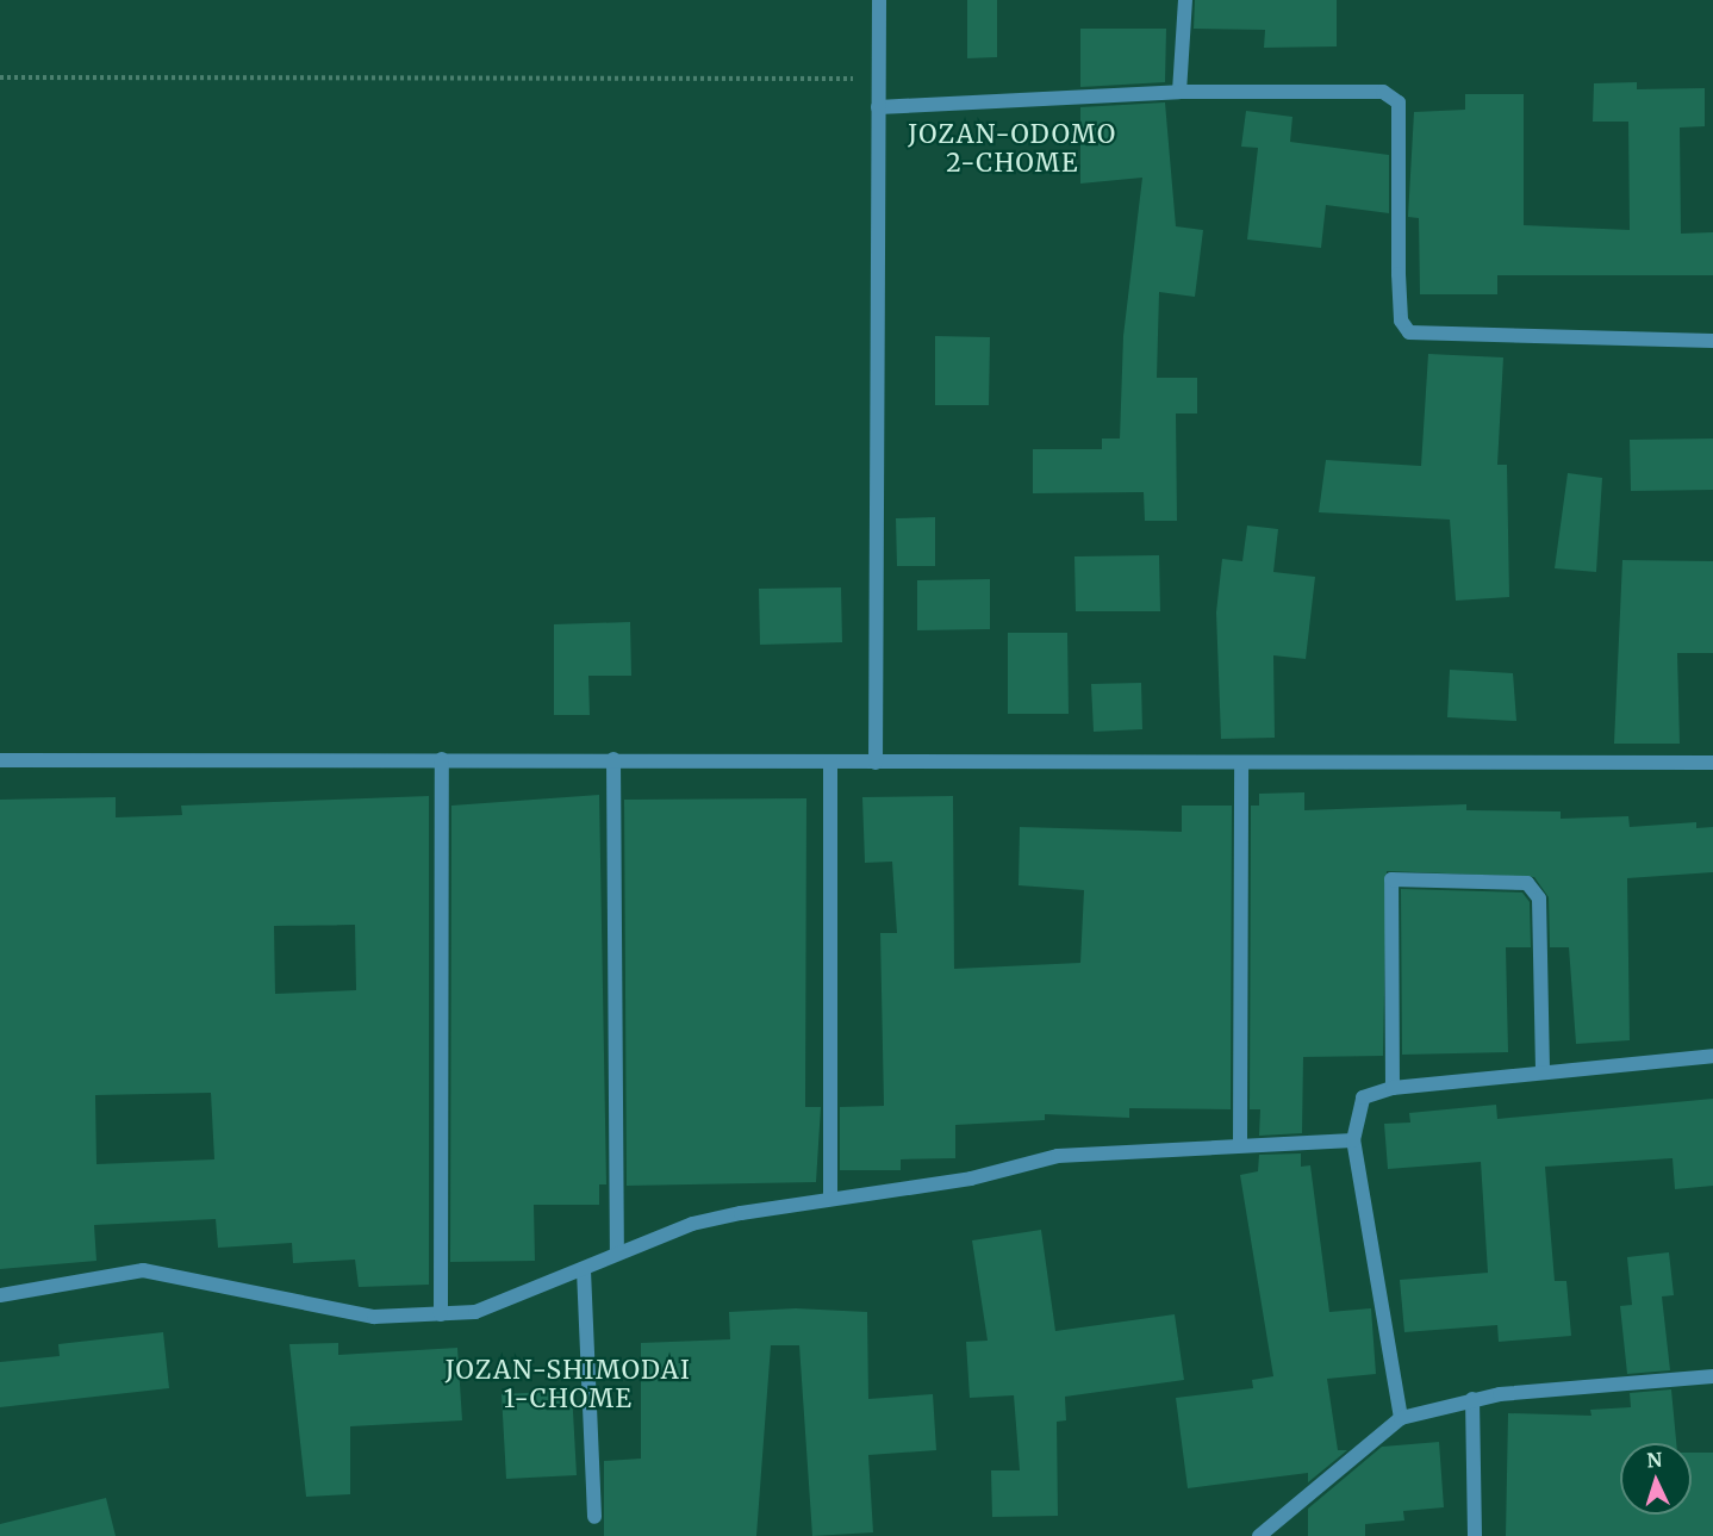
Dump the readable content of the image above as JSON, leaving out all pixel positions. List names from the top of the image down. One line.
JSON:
{"districts":["JOZAN-ODOMO 2-CHOME","JOZAN-SHIMODAI 1-CHOME"],"north":"top"}
